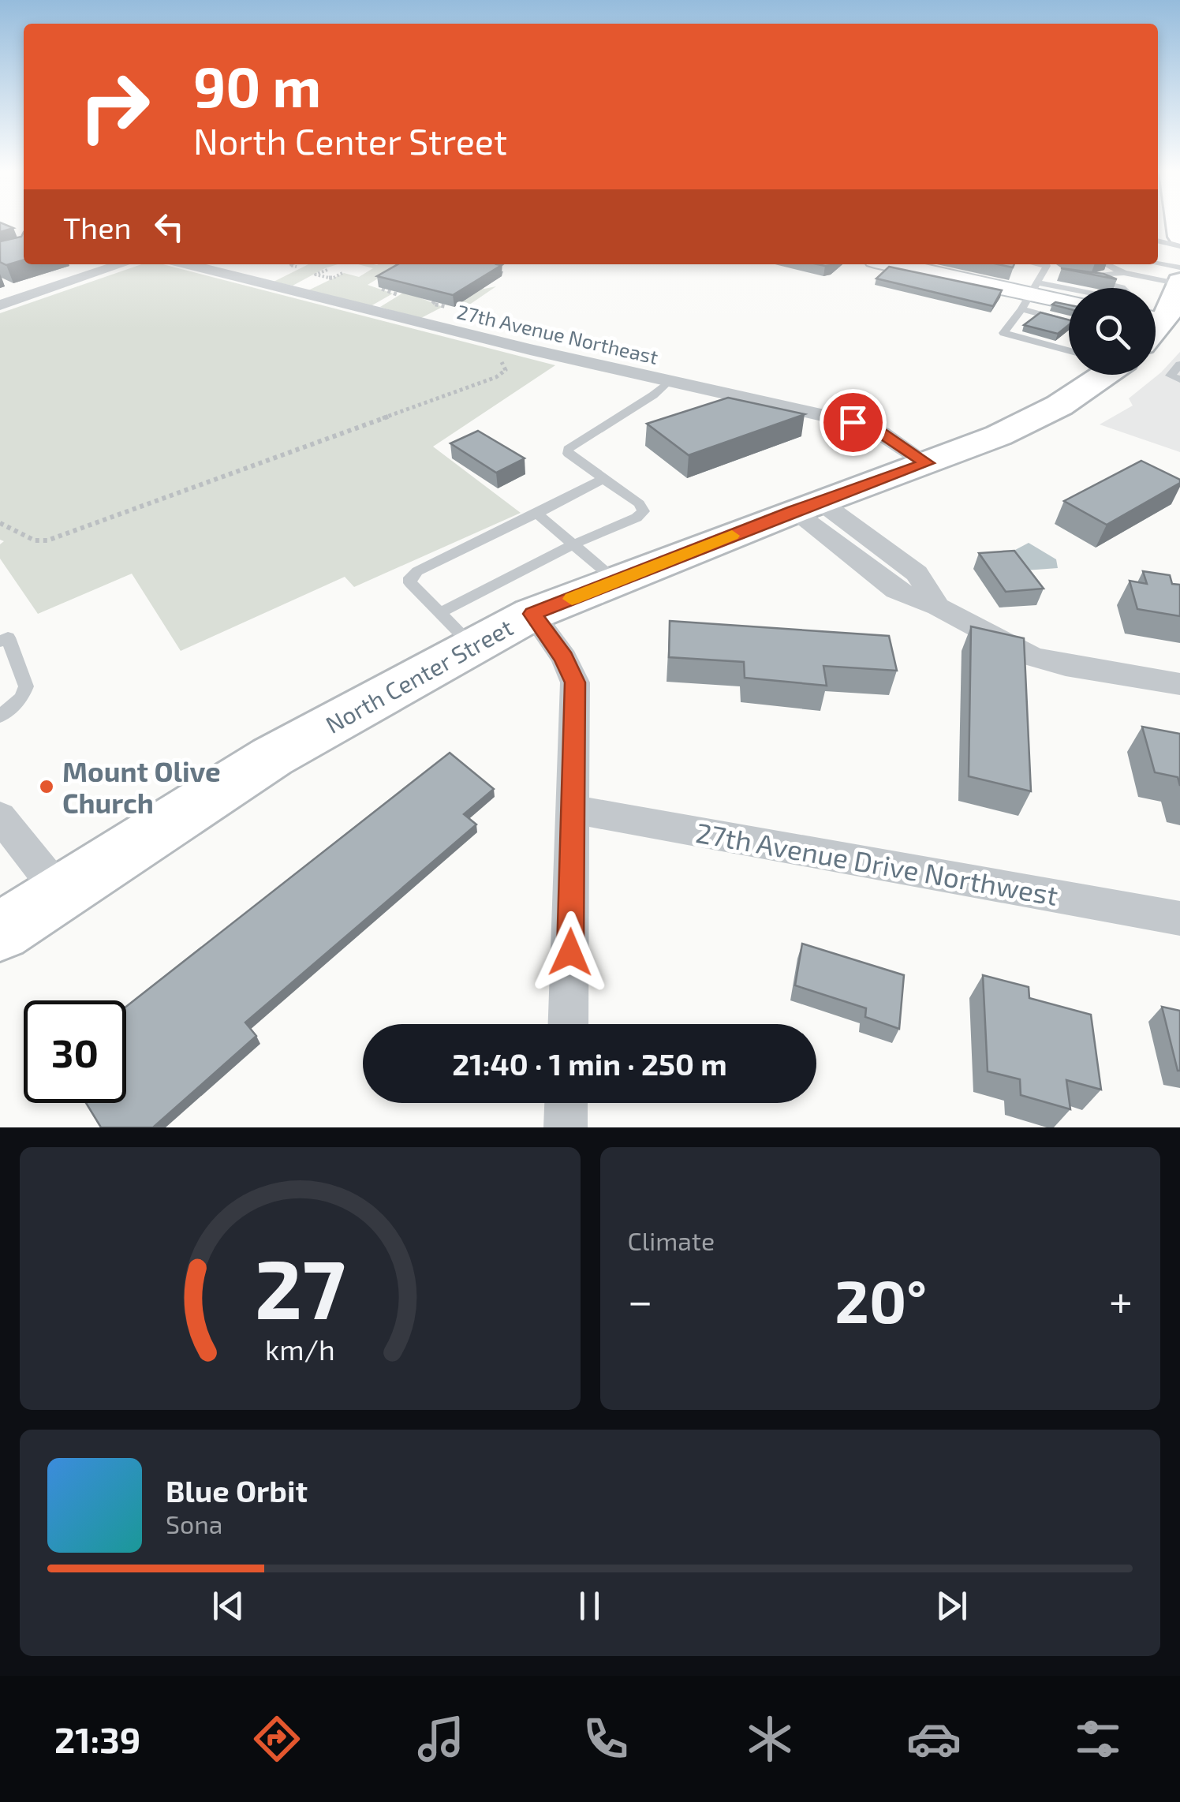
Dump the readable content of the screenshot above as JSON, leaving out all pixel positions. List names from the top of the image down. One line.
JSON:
{"streets":{"main road":["North Center Street"],"street":["27th Avenue Northeast","27th Avenue Drive Northwest"]},"crossings":[["27th Avenue Northeast","North Center Street"]],"places":["Mount Olive Church"],"page":{"turn":["90 m","North Center Street"],"then":"Then","limit":"30","trip":"21:40 · 1 min · 250 m","tile":"Climate","heat":["−","20°","+"],"song":["Blue Orbit","Sona"],"tabs":"21:39","gauge":["27","km/h"]}}
